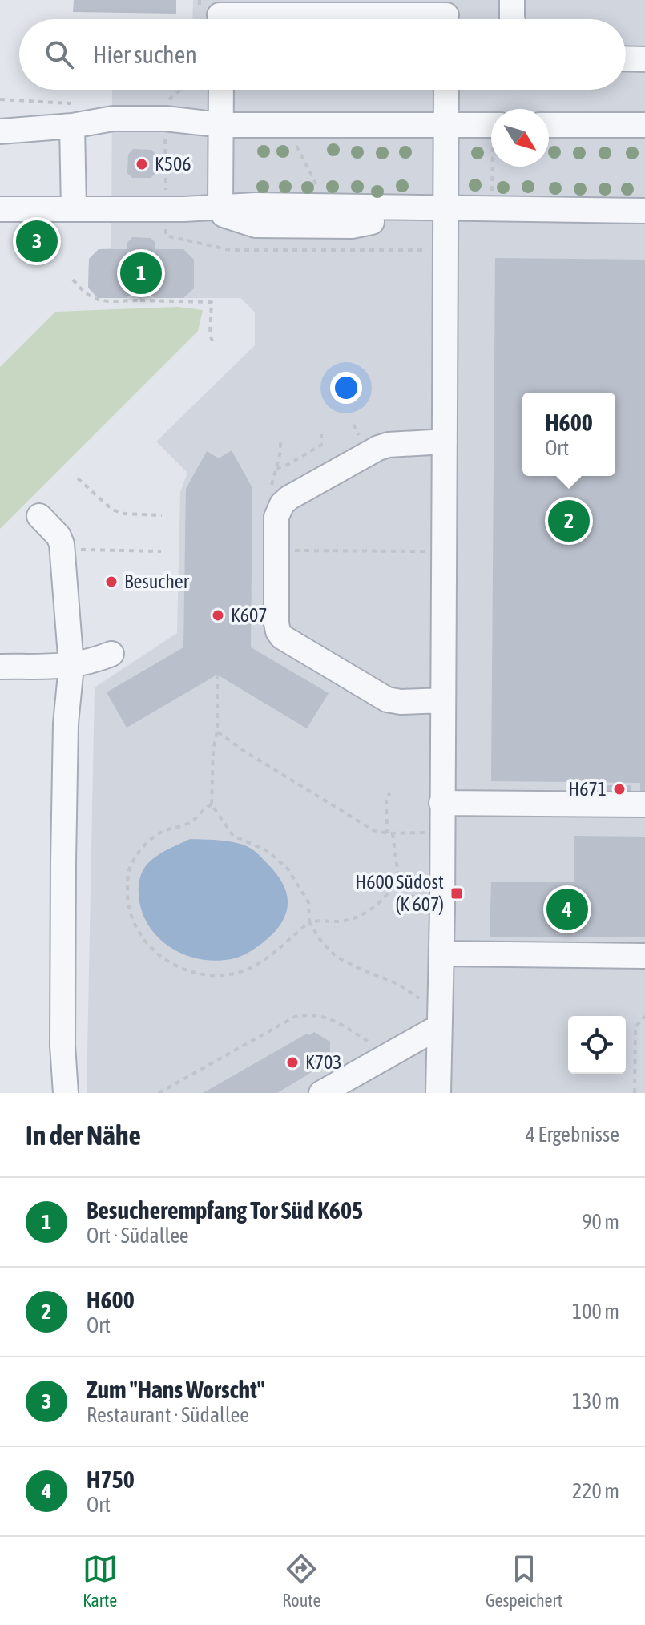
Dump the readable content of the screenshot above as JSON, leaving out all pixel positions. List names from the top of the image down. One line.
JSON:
{"places":{"other":["K506","Besucher","K607","H671","K703"],"transit":["H600 Südost (K 607)"]},"north":"bottom right","page":{"search":"Hier suchen","pins":["3","1","2","4"],"popup":["H600","Ort"],"heading":["In der Nähe","4 Ergebnisse"],"list":[{"mark":"1","name":"Besucherempfang Tor Süd K605","note":"Ort · Südallee","value":"90 m"},{"mark":"2","name":"H600","note":"Ort","value":"100 m"},{"mark":"3","name":"Zum \"Hans Worscht\"","note":"Restaurant · Südallee","value":"130 m"},{"mark":"4","name":"H750","note":"Ort","value":"220 m"}],"nav":["Karte","Route","Gespeichert"]}}
